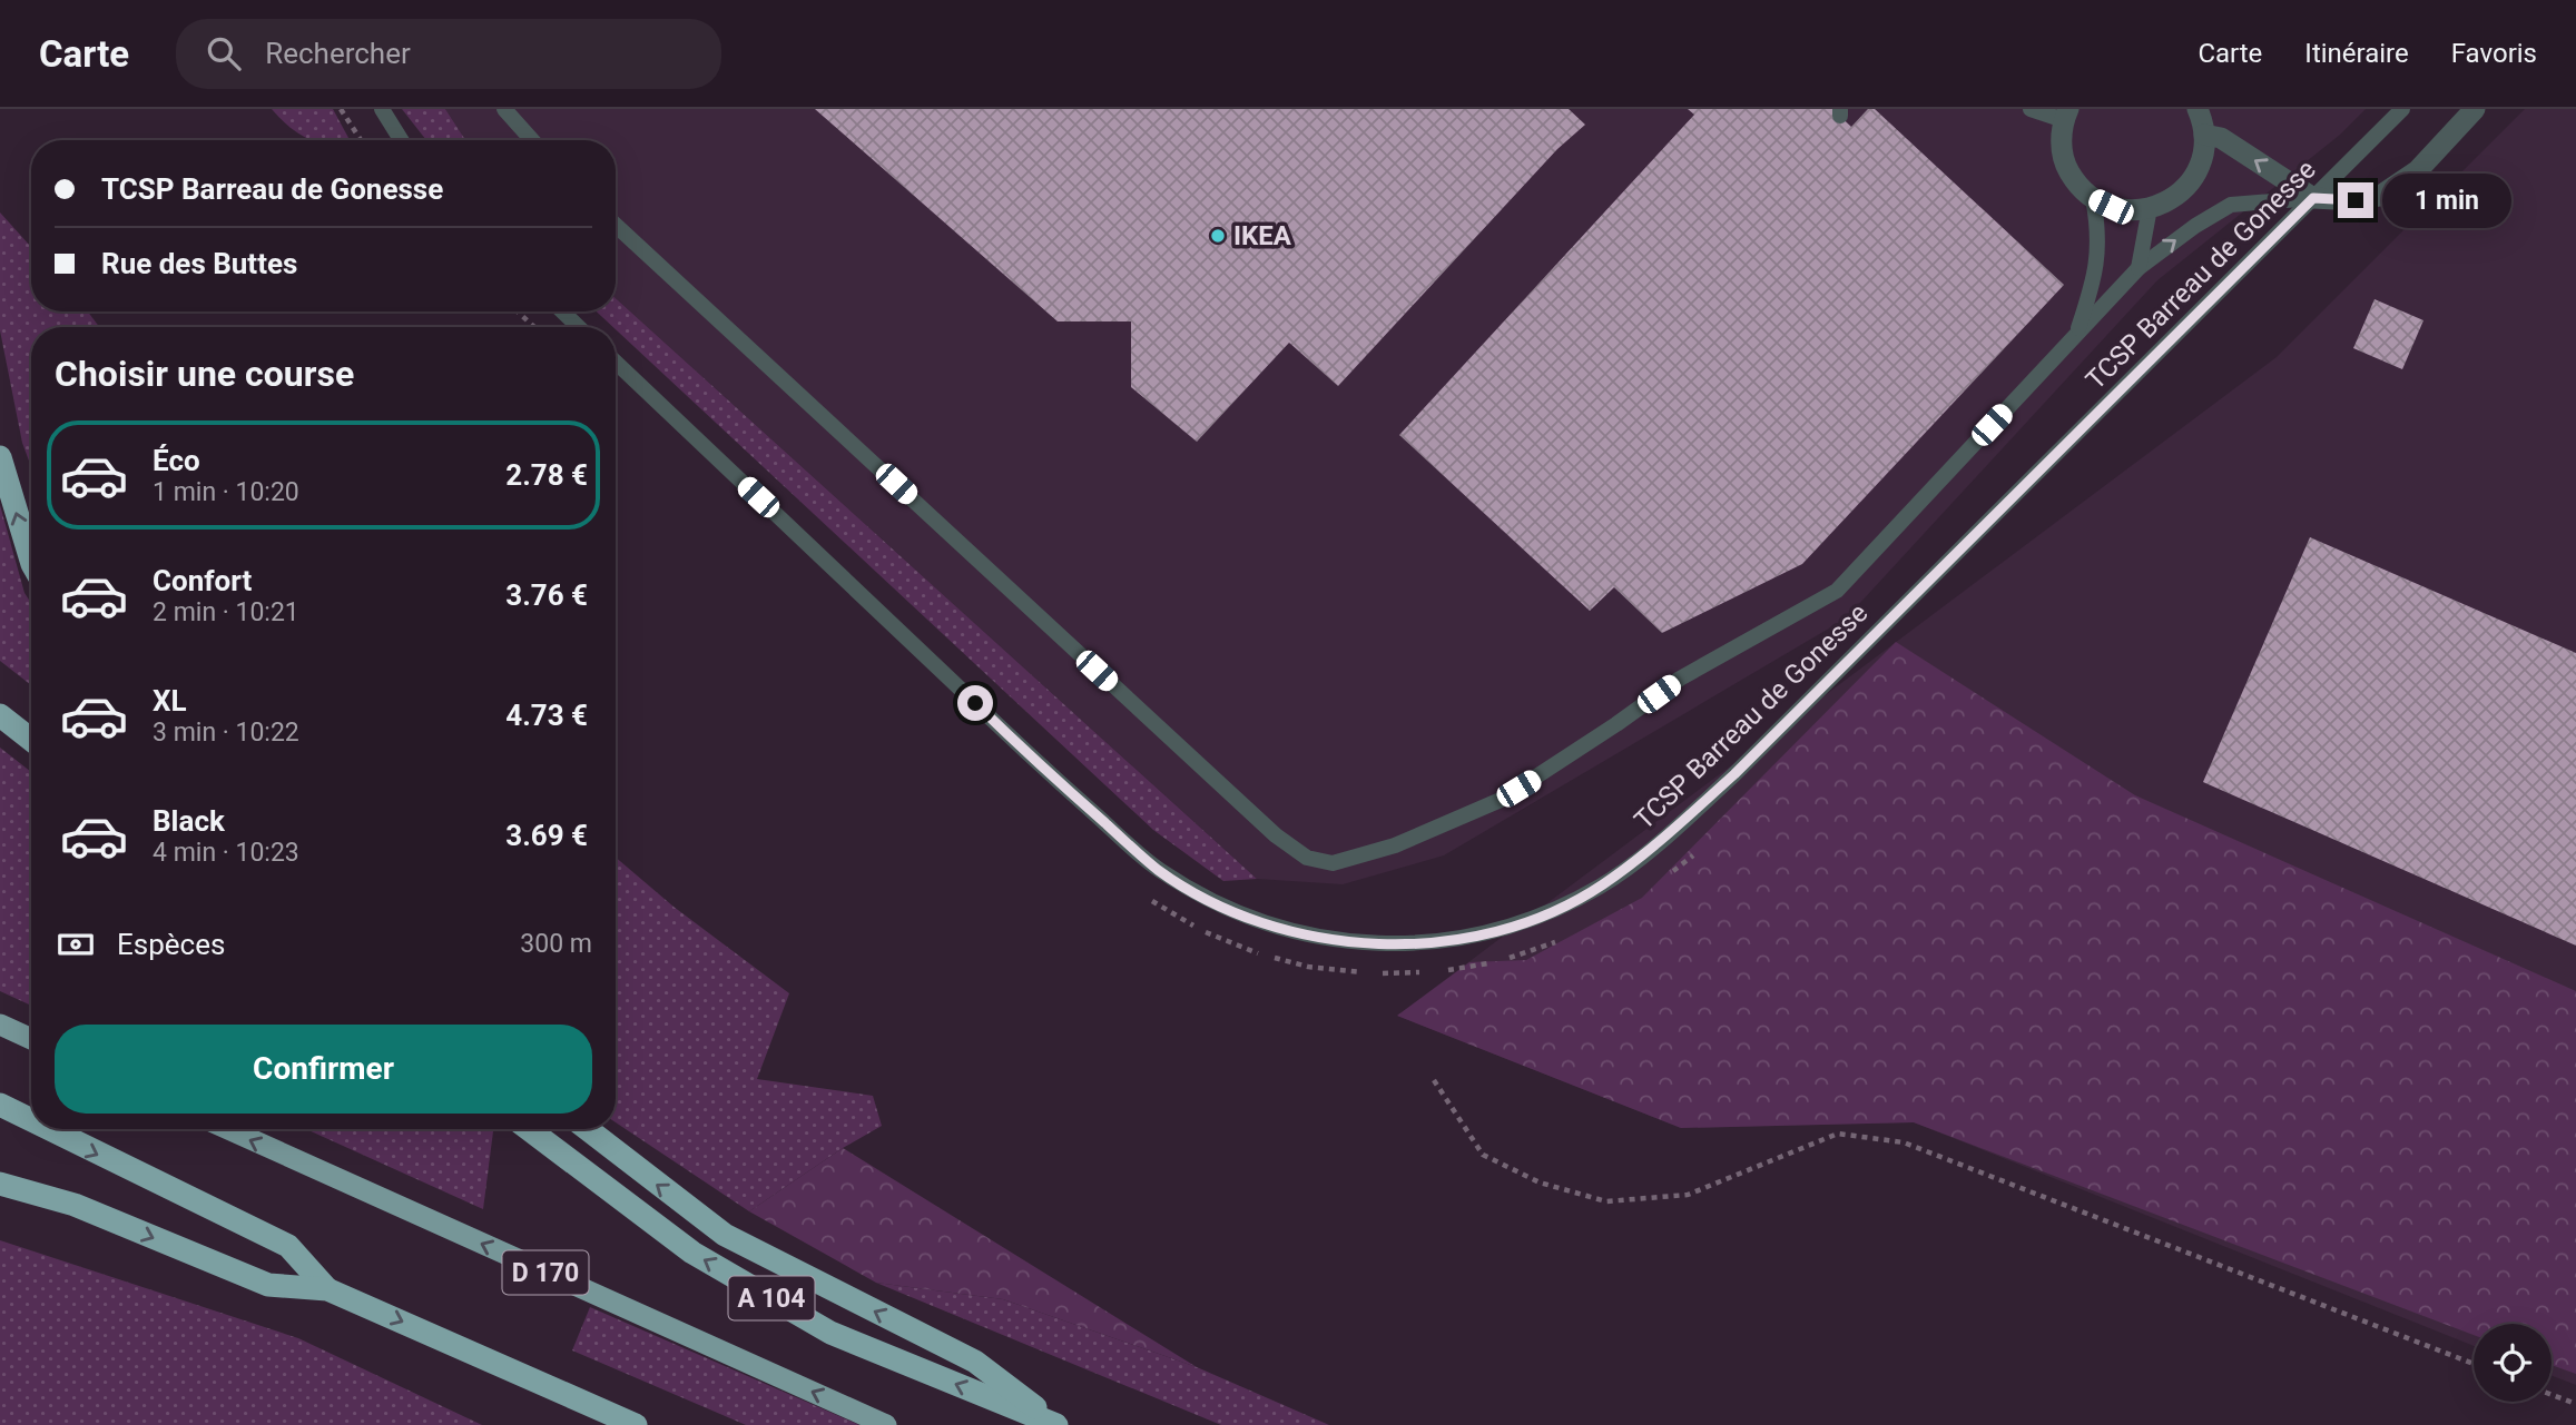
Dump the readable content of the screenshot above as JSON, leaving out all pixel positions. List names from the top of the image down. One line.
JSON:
{"streets":{"highway":["D 170","A 104"],"lane":["TCSP Barreau de Gonesse"]},"places":["IKEA"],"page":{"header":"Carte","search":"Rechercher","nav":["Carte","Itinéraire","Favoris"],"banner":["TCSP Barreau de Gonesse","Rue des Buttes"],"bubble":"1 min","heading":"Choisir une course","list":[{"name":"Éco","note":"1 min · 10:20","value":"2.78 €"},{"name":"Confort","note":"2 min · 10:21","value":"3.76 €"},{"name":"XL","note":"3 min · 10:22","value":"4.73 €"},{"name":"Black","note":"4 min · 10:23","value":"3.69 €"}],"pay":["Espèces","300 m"],"buttons":"Confirmer"}}
